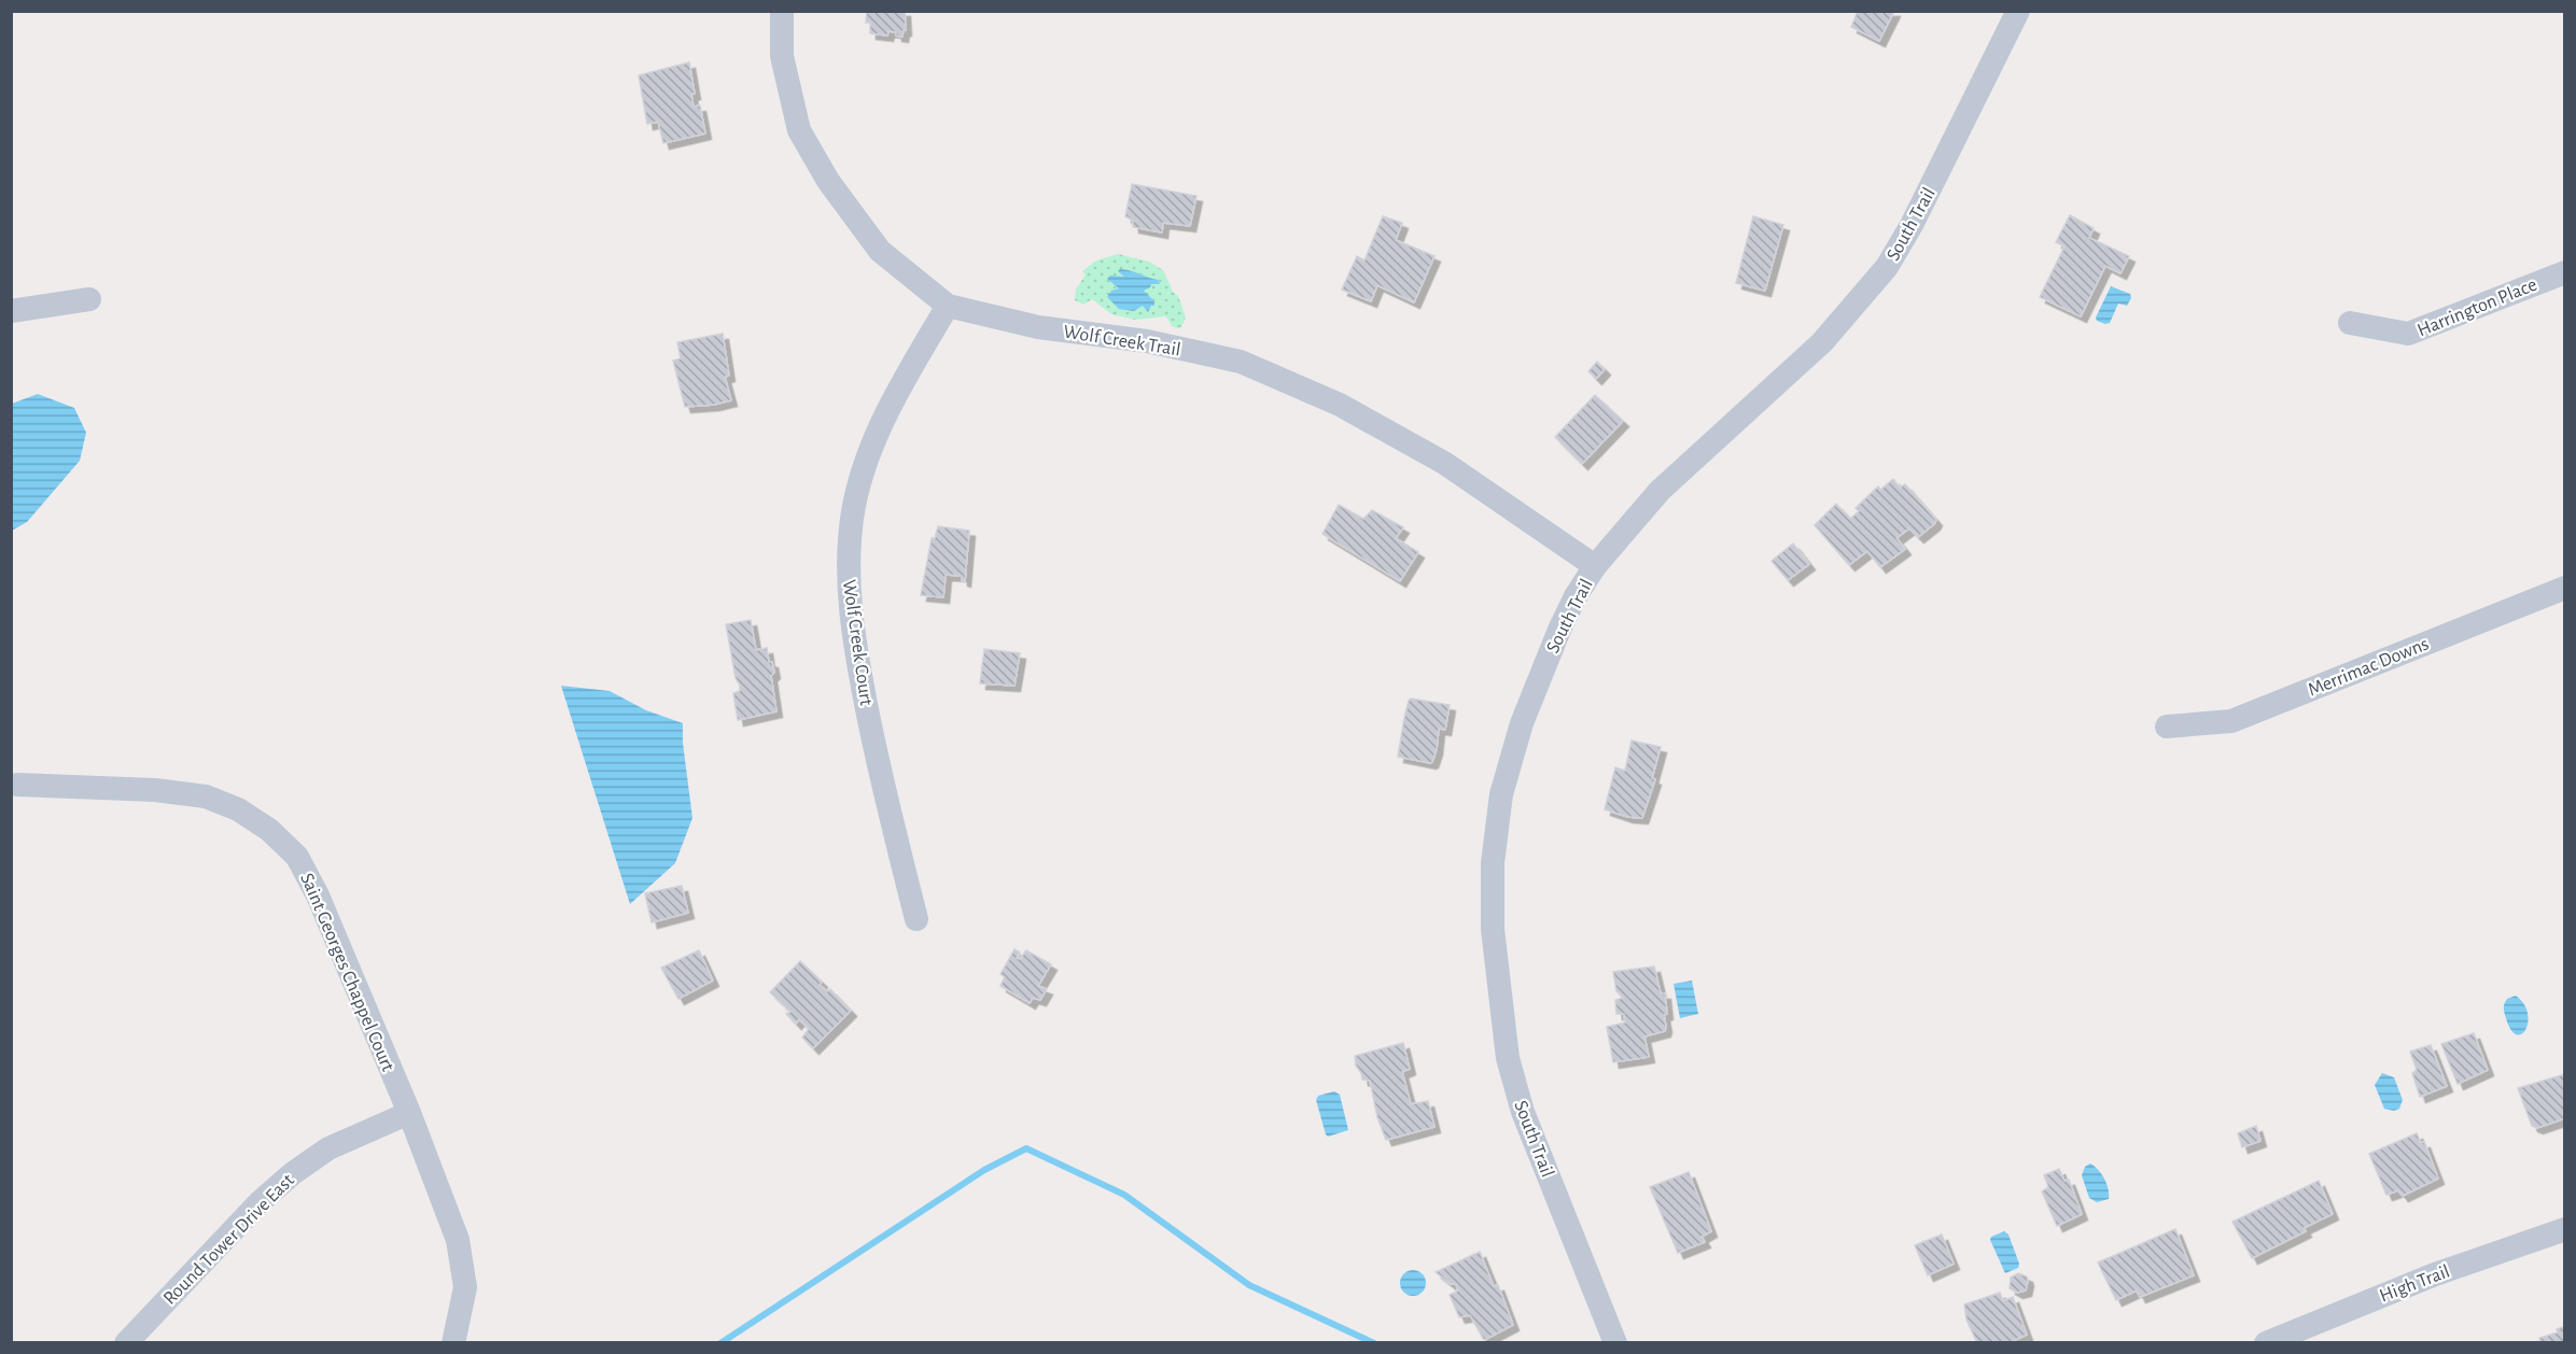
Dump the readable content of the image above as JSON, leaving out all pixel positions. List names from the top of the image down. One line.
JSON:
{"streets":{"street":["South Trail","Harrington Place","Wolf Creek Trail","Wolf Creek Court","Merrimac Downs","Saint Georges Chappel Court","Round Tower Drive East","High Trail"]},"crossings":[["South Trail","Wolf Creek Trail"],["Wolf Creek Trail","Wolf Creek Court"],["Saint Georges Chappel Court","Round Tower Drive East"]]}
